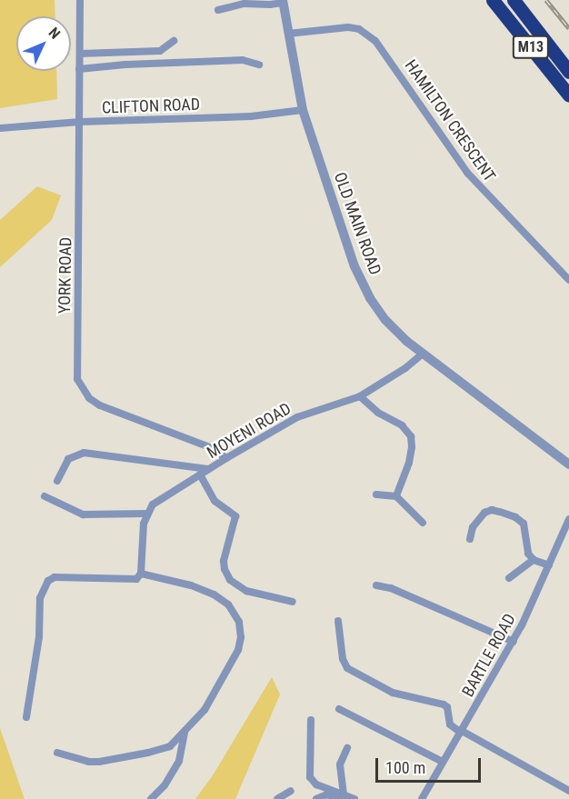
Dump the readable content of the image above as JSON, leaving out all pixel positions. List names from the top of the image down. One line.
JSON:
{"streets":{"highway":["M13"],"street":["CLIFTON ROAD","HAMILTON CRESCENT","OLD MAIN ROAD","YORK ROAD","MOYENI ROAD","BARTLE ROAD"]},"crossings":[["CLIFTON ROAD","OLD MAIN ROAD"],["CLIFTON ROAD","YORK ROAD"],["HAMILTON CRESCENT","OLD MAIN ROAD"],["OLD MAIN ROAD","MOYENI ROAD"],["YORK ROAD","MOYENI ROAD"]],"scale_bar":"100 m","north":"top right"}
